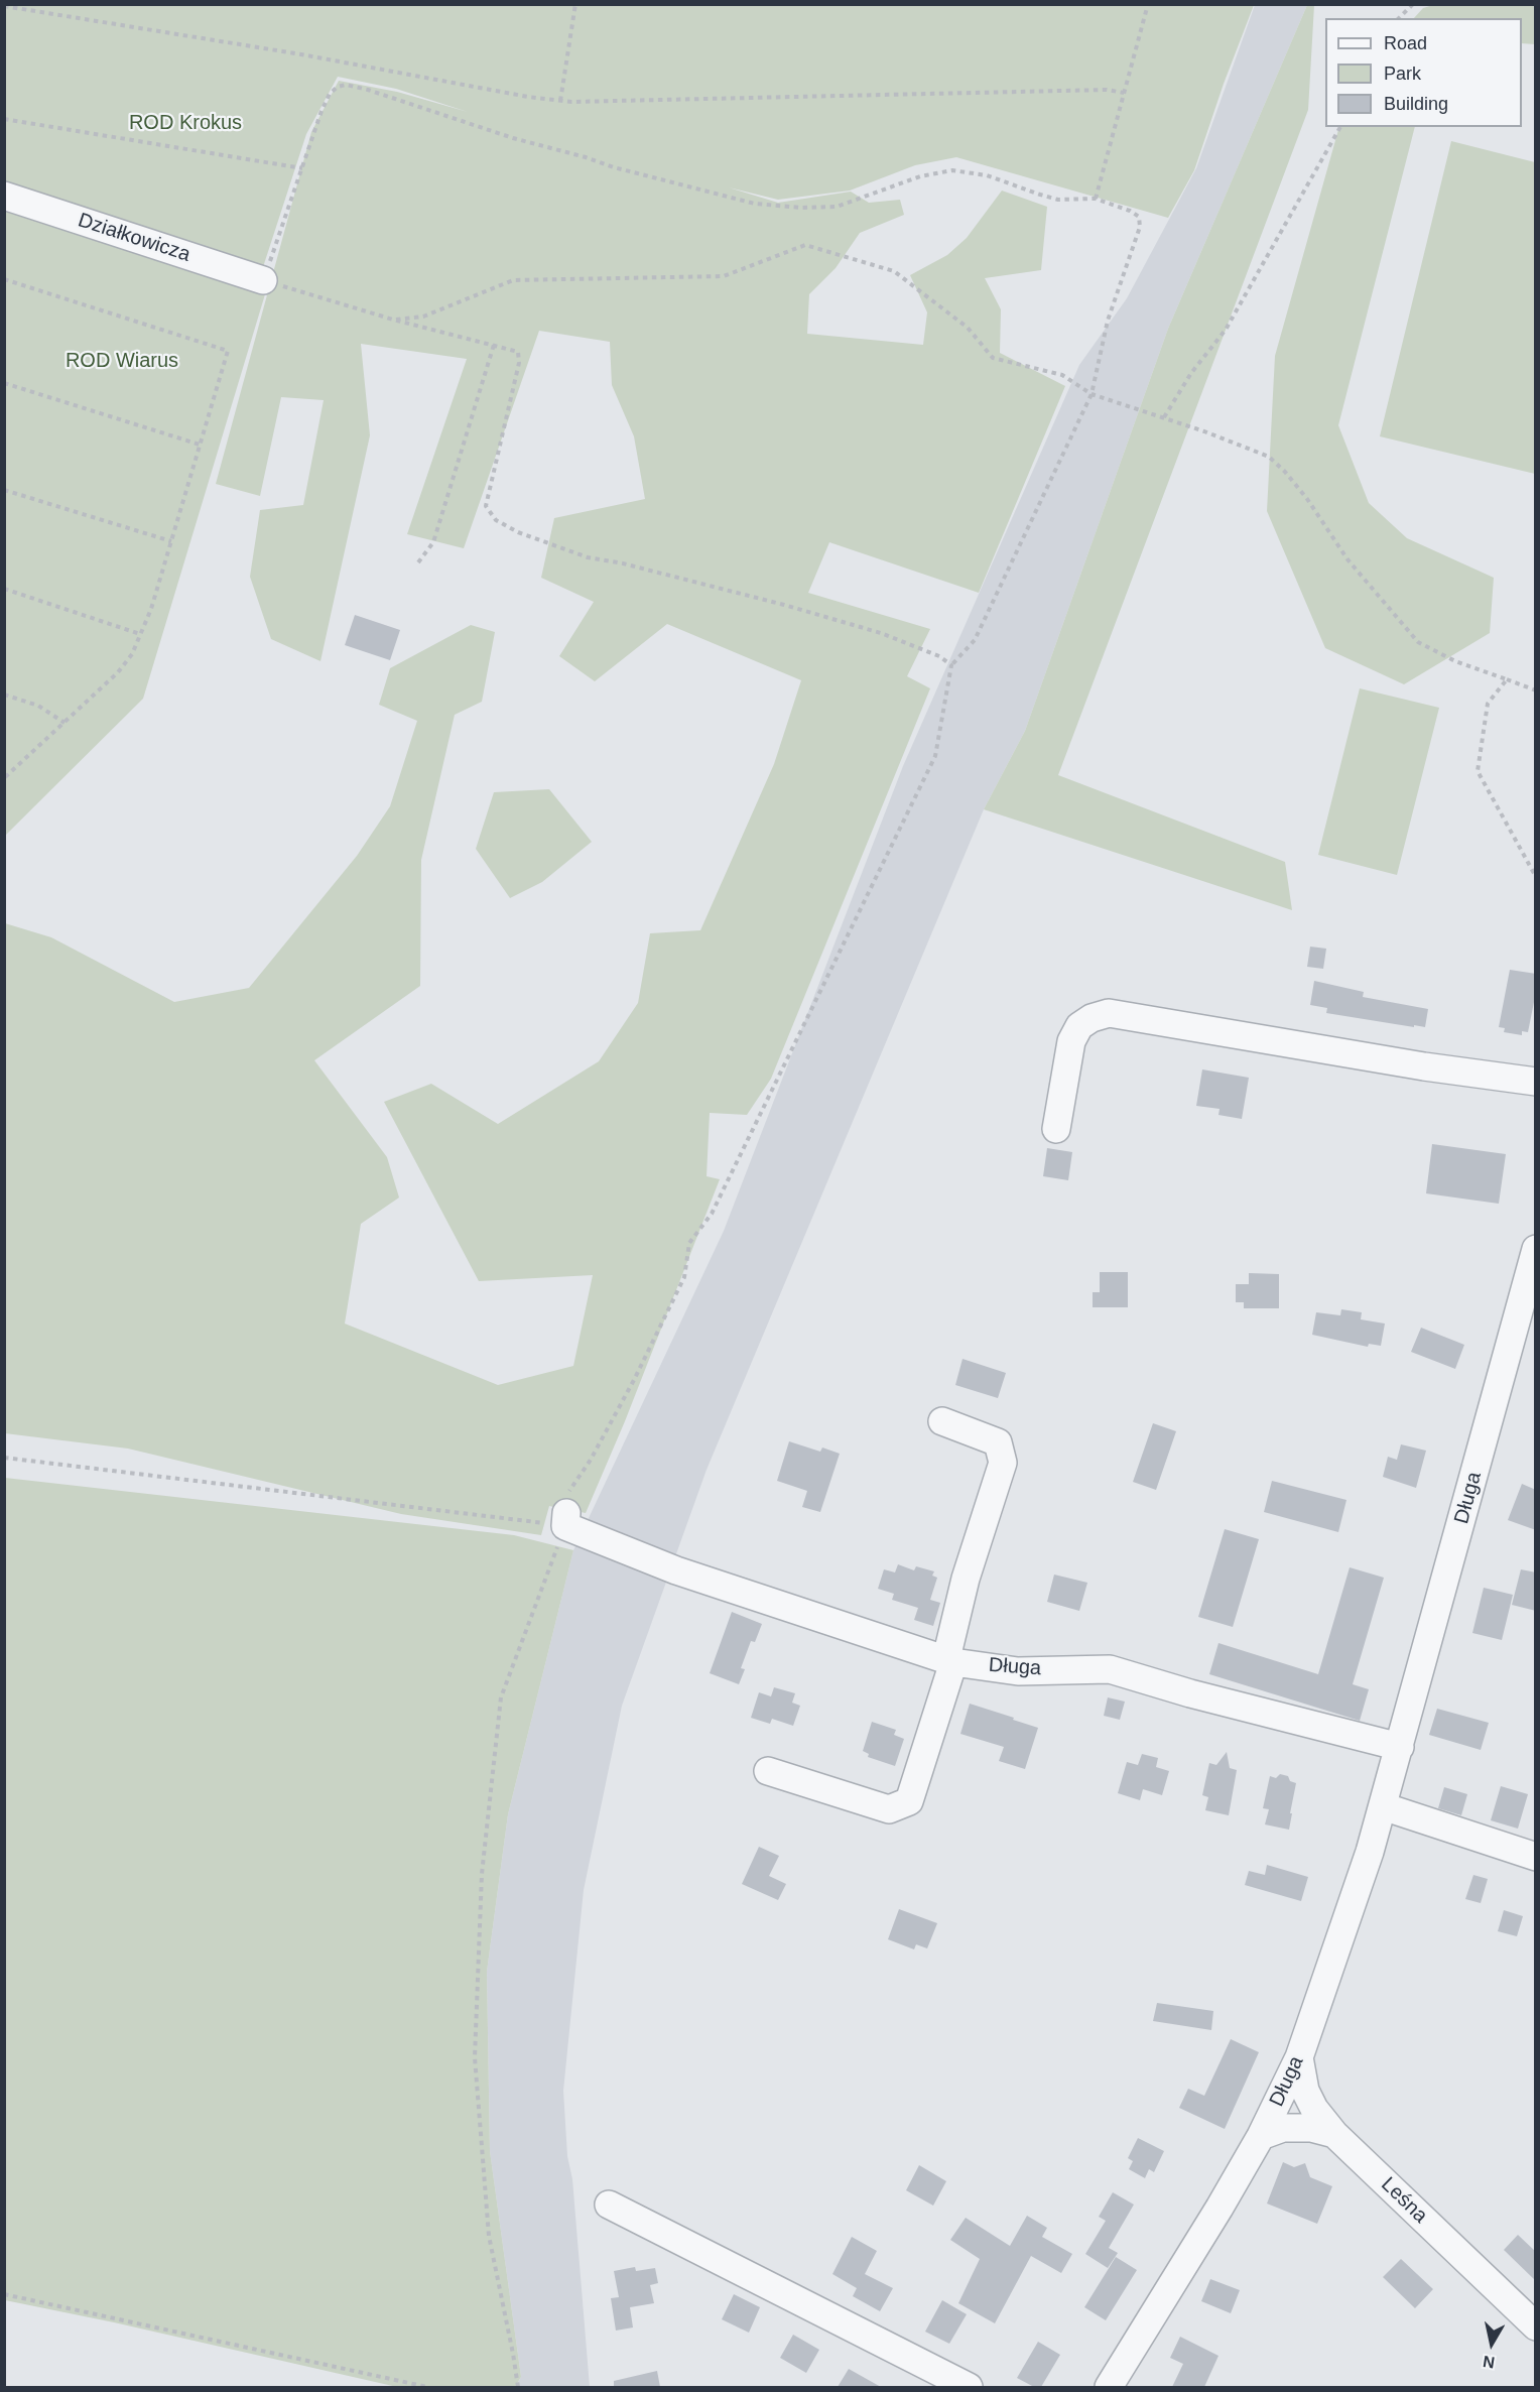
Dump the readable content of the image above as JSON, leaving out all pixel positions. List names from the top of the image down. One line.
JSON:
{"streets":{"street":["Działkowicza","Długa","Leśna"]},"crossings":[["Długa","Leśna"]],"parks":["ROD Krokus","ROD Wiarus"],"legend":["Road","Park","Building"],"north":"bottom"}
